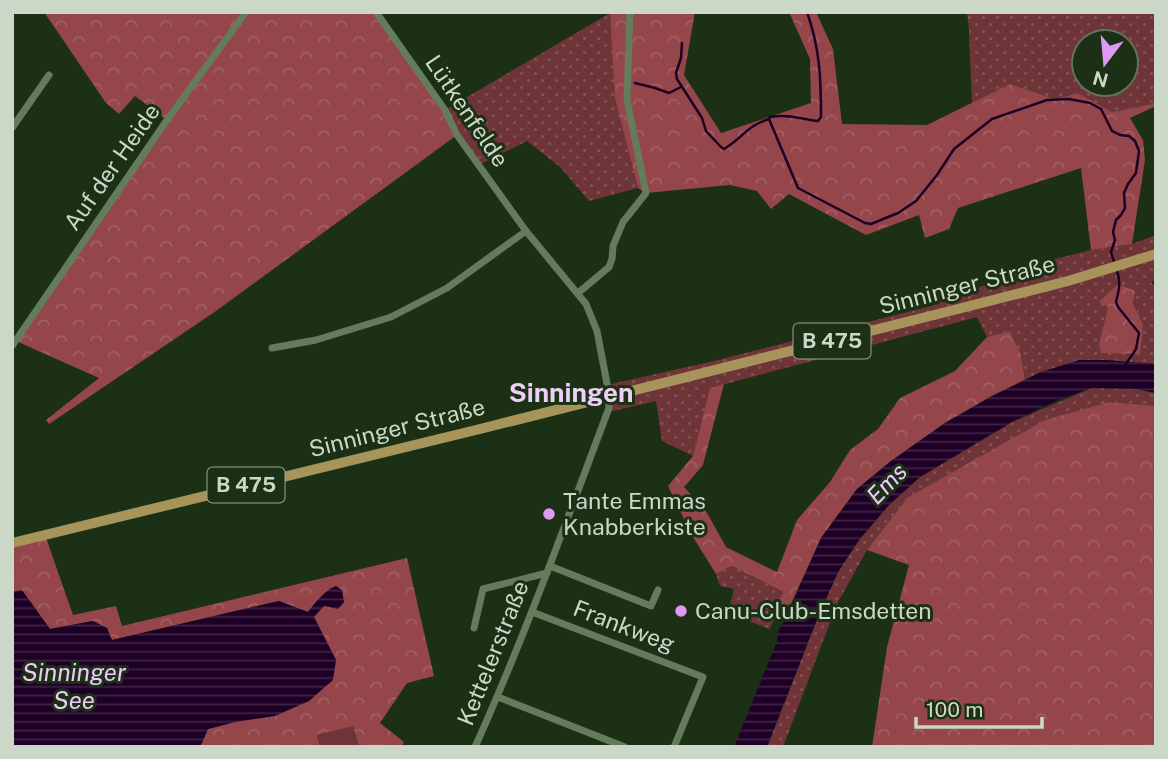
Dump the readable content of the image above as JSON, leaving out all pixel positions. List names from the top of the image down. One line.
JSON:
{"streets":{"main road":["Sinninger Straße","B 475"],"street":["Lütkenfelde","Auf der Heide","Frankweg","Kettelerstraße"]},"crossings":[["Lütkenfelde","Sinninger Straße"],["Lütkenfelde","Kettelerstraße"],["Sinninger Straße","Kettelerstraße"],["Frankweg","Kettelerstraße"]],"districts":["Sinningen"],"water":["Ems","Sinninger See"],"places":["Tante Emmas Knabberkiste","Canu-Club-Emsdetten"],"scale_bar":"100 m","north":"bottom"}
